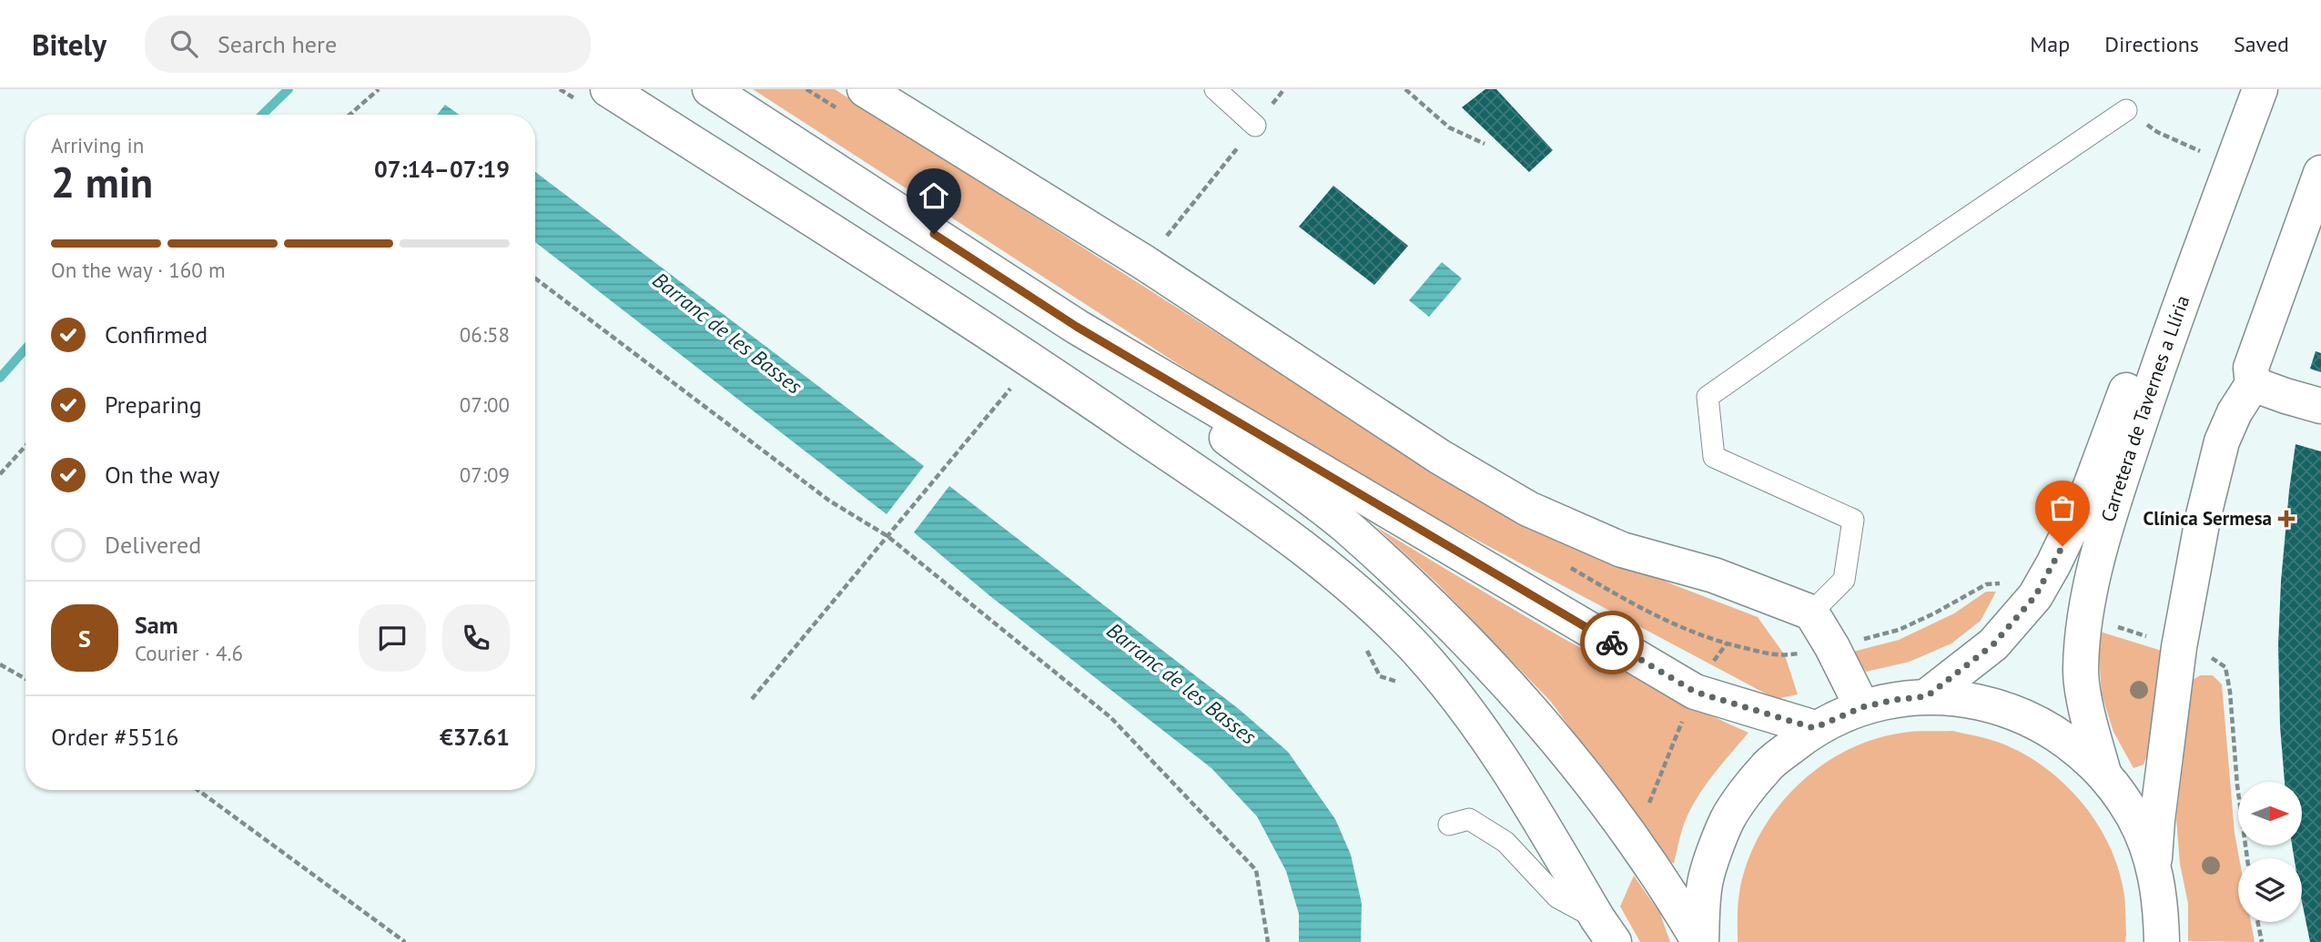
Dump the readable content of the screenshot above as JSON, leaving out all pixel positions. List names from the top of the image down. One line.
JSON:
{"streets":{"main road":["Carretera de Tavernes a Llíria"]},"water":["Barranc de les Basses"],"places":{"health":["Clínica Sermesa"]},"north":"right","page":{"header":"Bitely","search":"Search here","nav":["Map","Directions","Saved"],"heading":["2 min","Arriving in","07:14–07:19"],"panel":["Sam","Courier · 4.6","Order #5516","€37.61"],"bar":"On the way · 160 m","list":[["Confirmed","06:58"],["Preparing","07:00"],["On the way","07:09"],"Delivered"],"round":"S"}}
